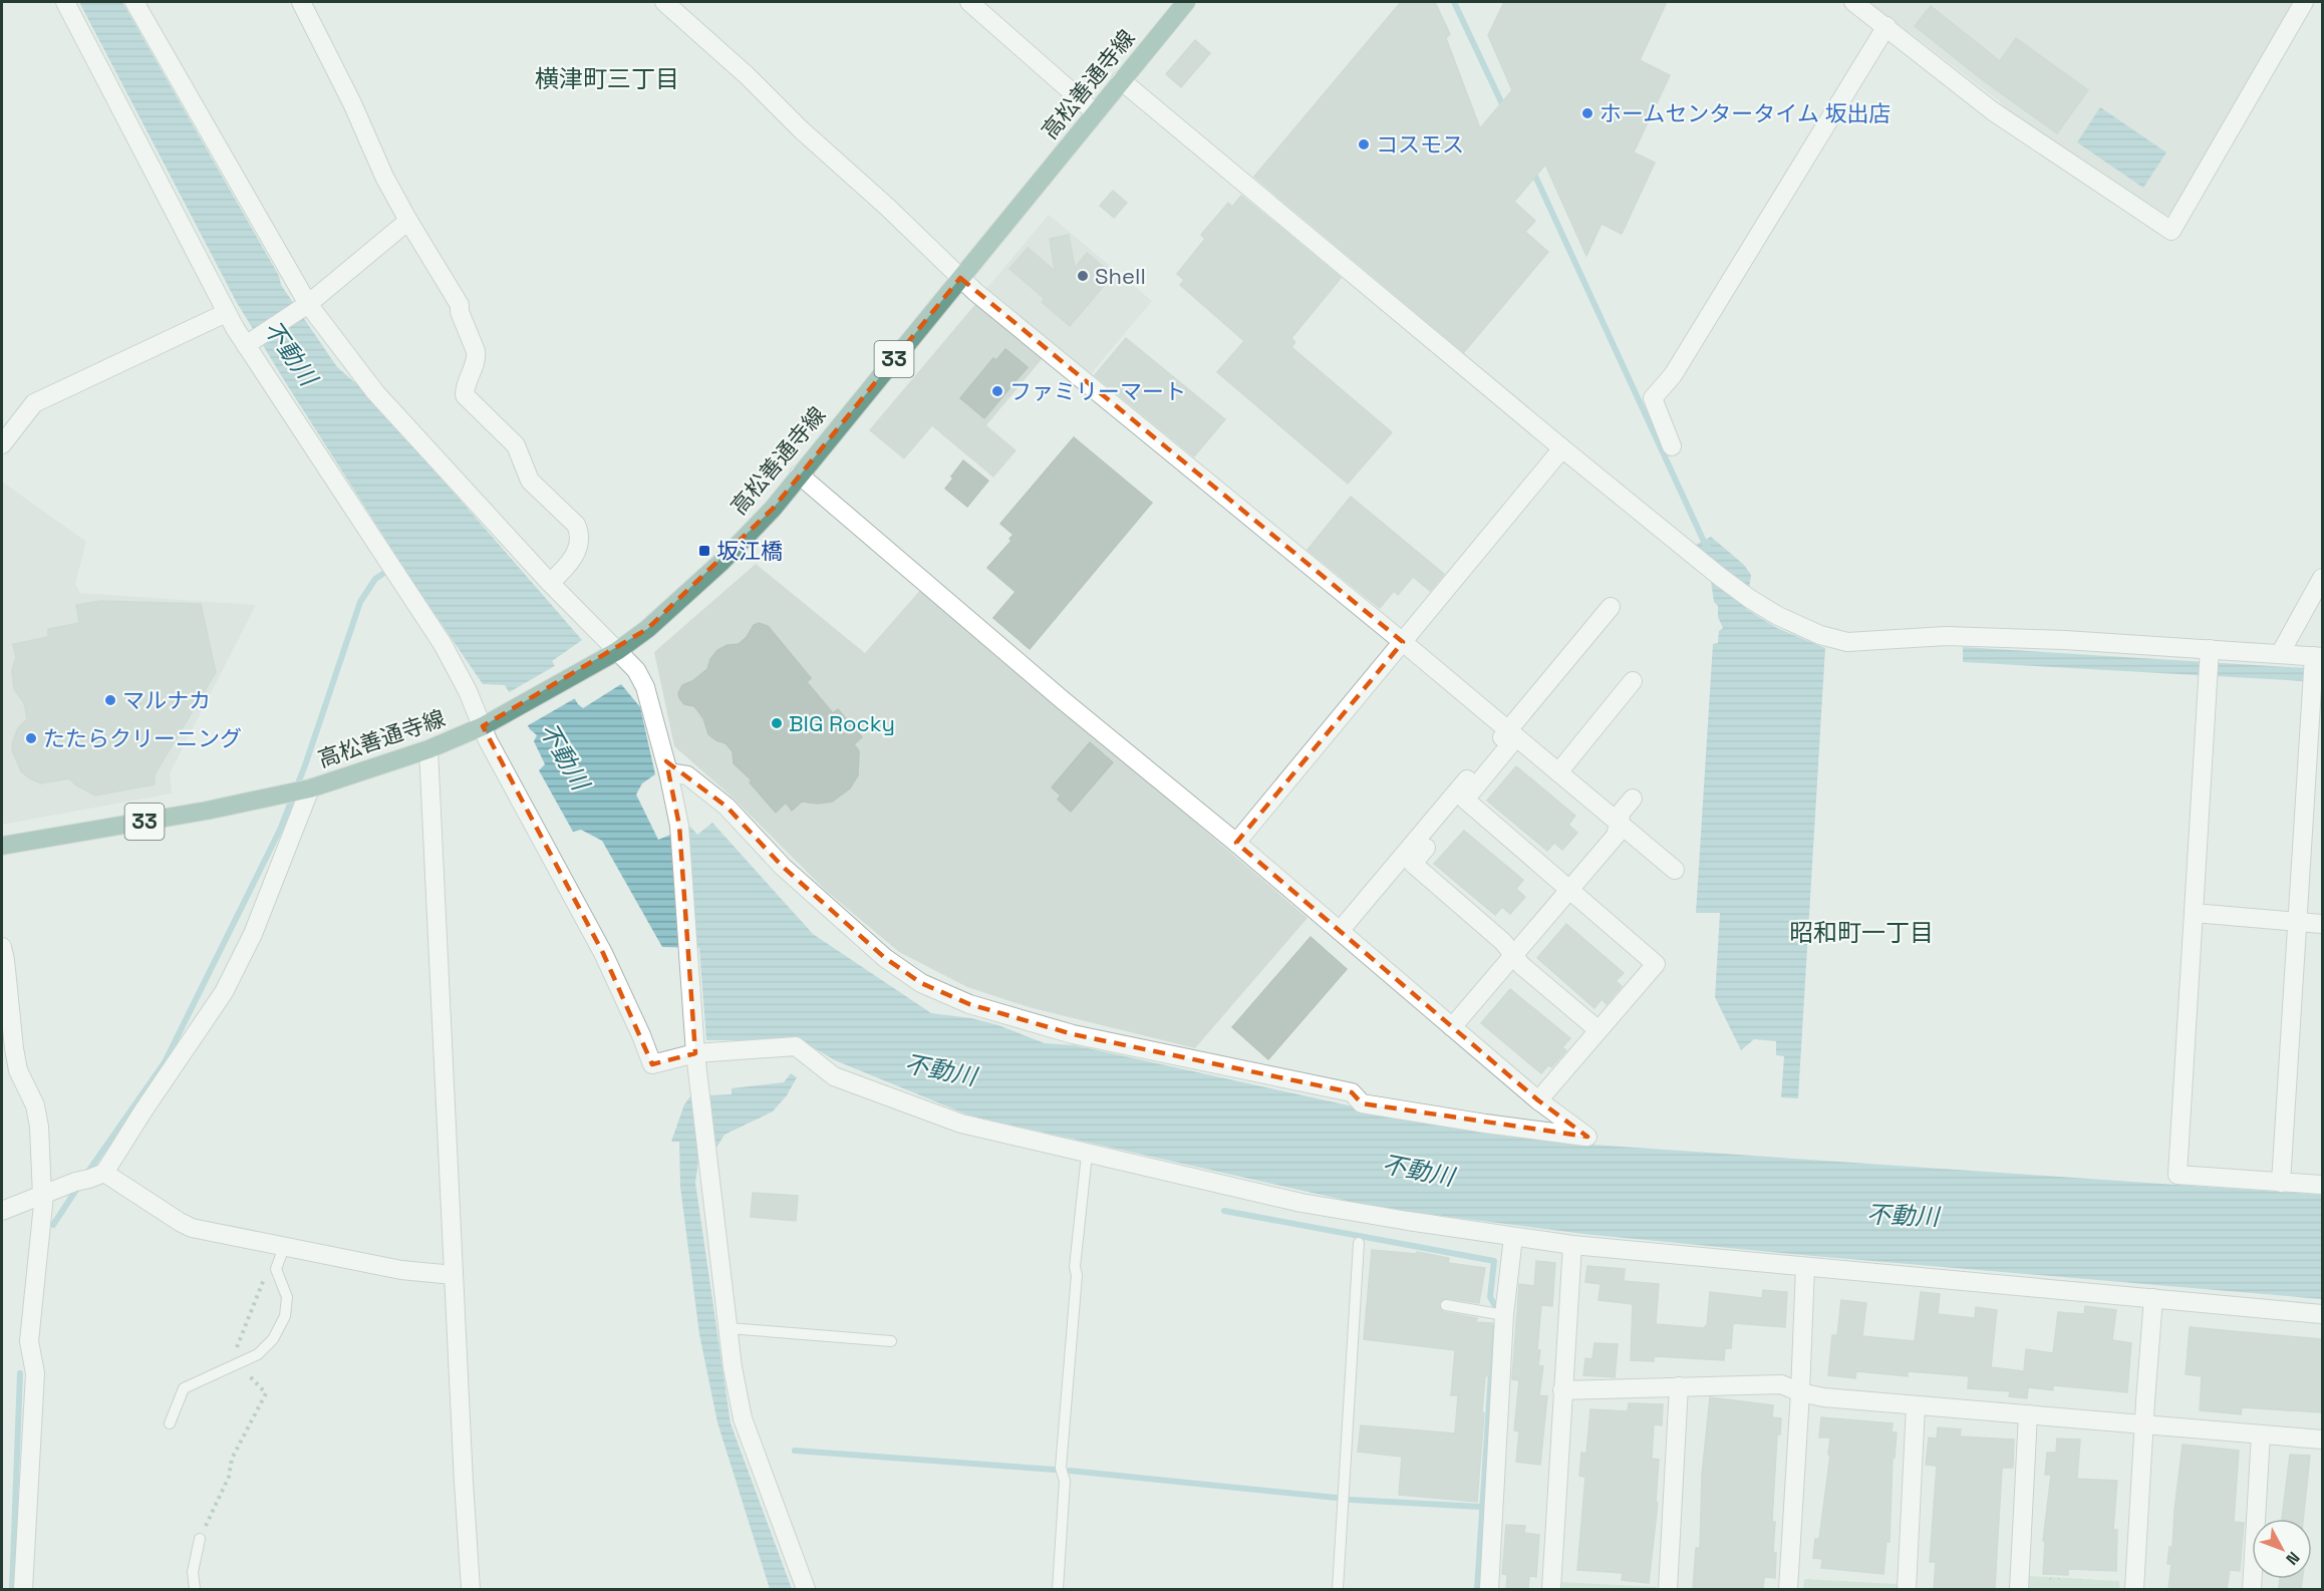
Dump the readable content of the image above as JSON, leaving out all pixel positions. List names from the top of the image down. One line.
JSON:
{"streets":{"main road":["高松善通寺線","33"]},"districts":["横津町三丁目","昭和町一丁目"],"water":["不動川"],"places":{"other":["ホームセンタータイム 坂出店","コスモス","Shell","ファミリーマート","マルナカ","BIG Rocky","たたらクリーニング"],"transit":["坂江橋"]},"north":"bottom right"}
